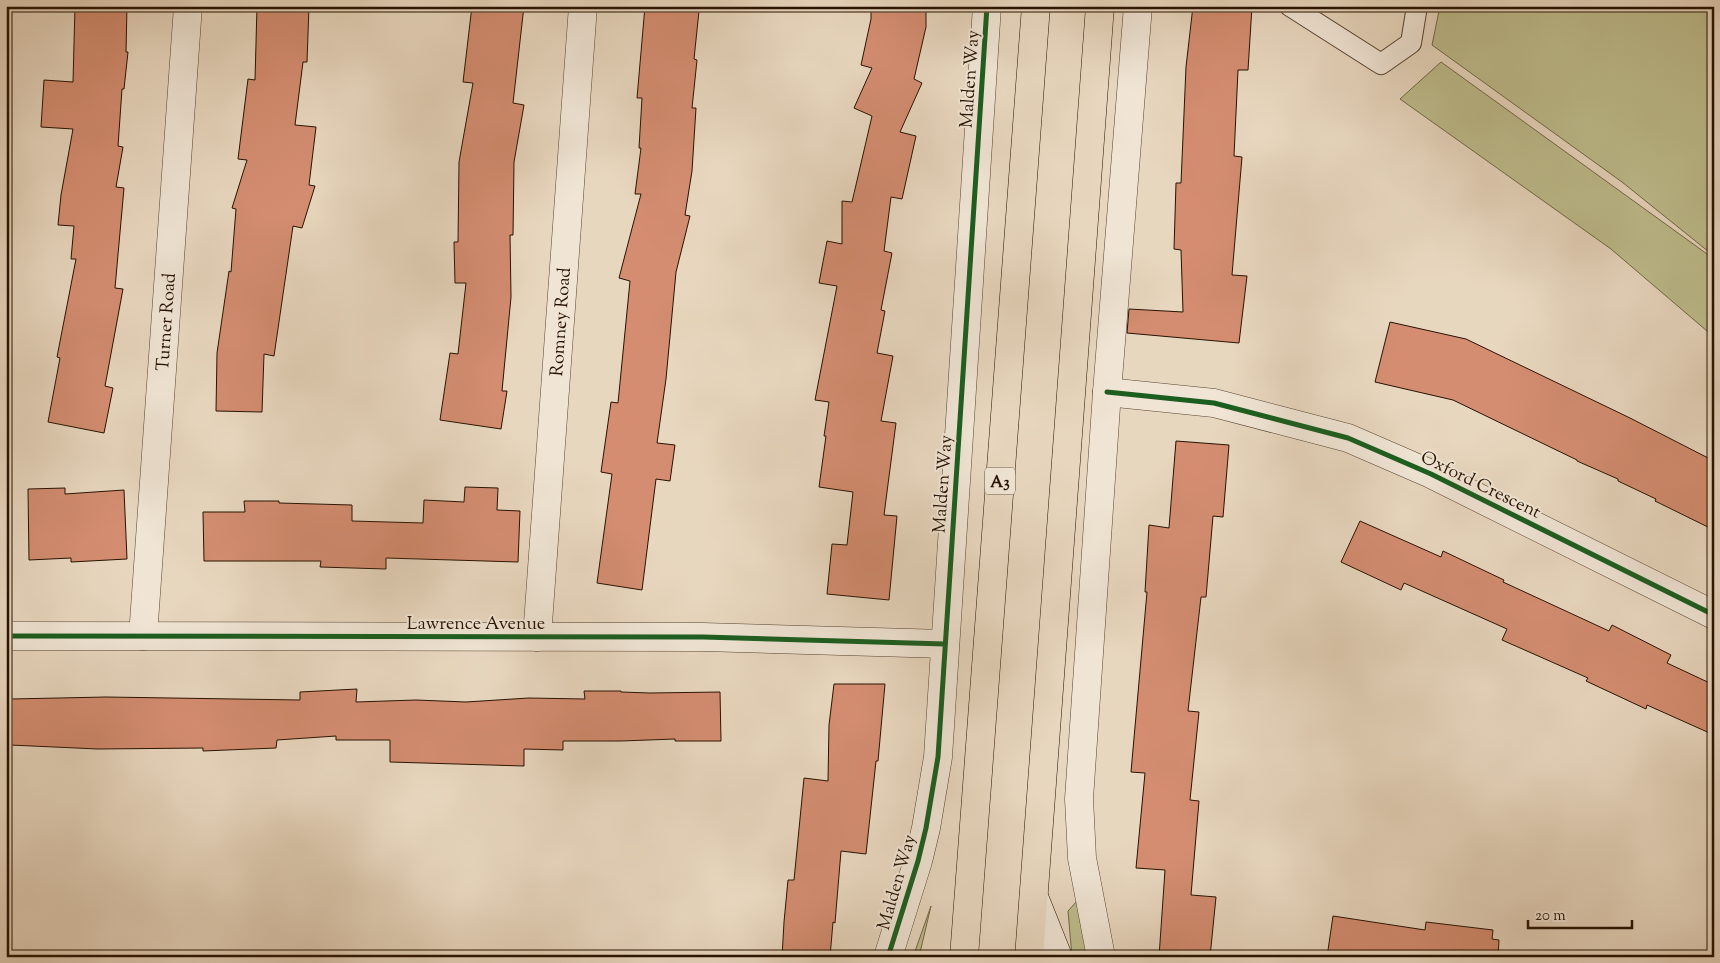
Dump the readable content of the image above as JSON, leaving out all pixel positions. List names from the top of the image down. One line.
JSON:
{"streets":{"highway":["A3"],"street":["Malden Way","Turner Road","Romney Road","Oxford Crescent","Lawrence Avenue"]},"crossings":[["Malden Way","Lawrence Avenue"],["Turner Road","Lawrence Avenue"],["Romney Road","Lawrence Avenue"]],"scale_bar":"20 m"}
